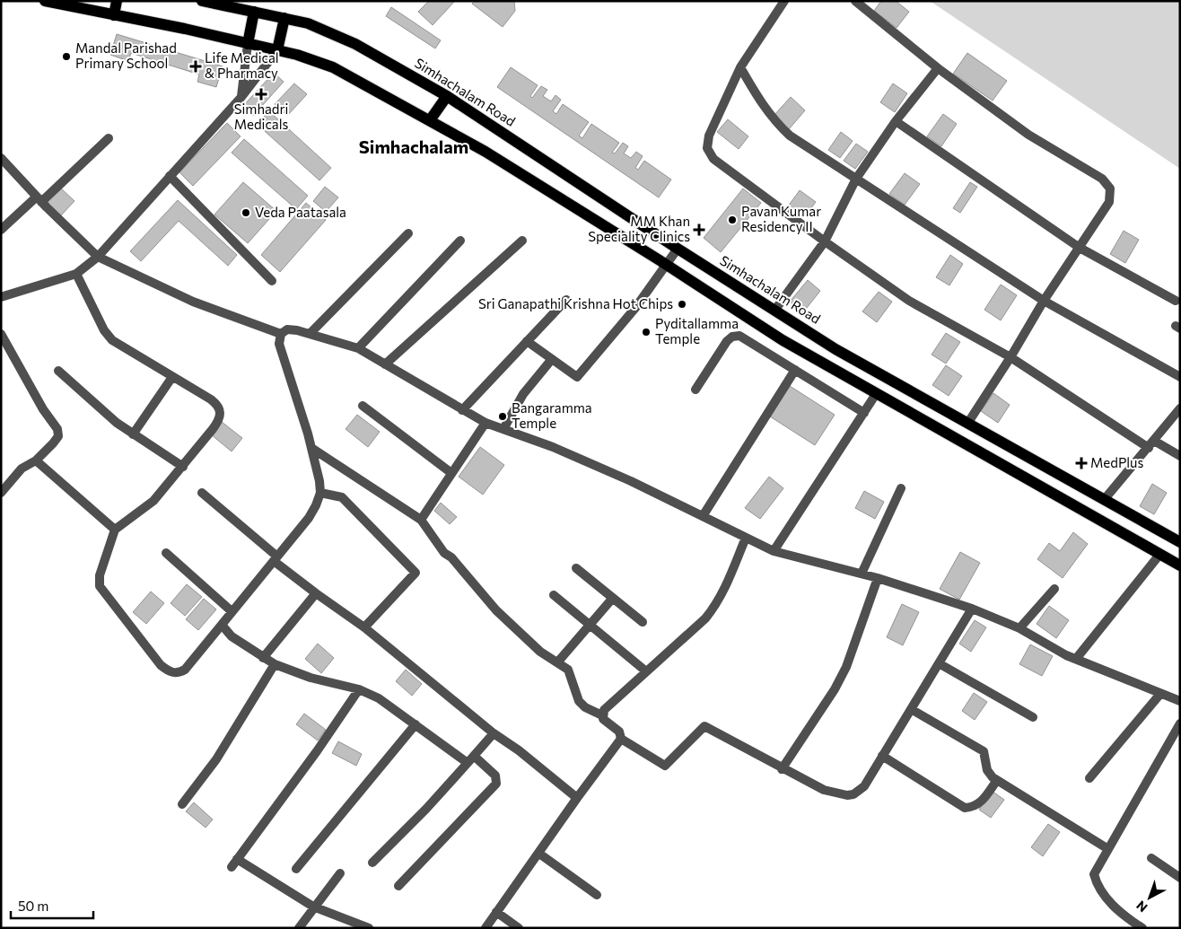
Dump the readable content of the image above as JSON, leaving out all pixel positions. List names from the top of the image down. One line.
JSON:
{"streets":{"main road":["Simhachalam Road"]},"districts":["Simhachalam"],"places":{"other":["Mandal Parishad Primary School","Veda Paatasala","Pavan Kumar Residency II","Sri Ganapathi Krishna Hot Chips","Pyditallamma Temple","Bangaramma Temple"],"health":["Life Medical & Pharmacy","Simhadri Medicals","MM Khan Speciality Clinics","MedPlus"]},"scale_bar":"50 m","north":"bottom left"}
